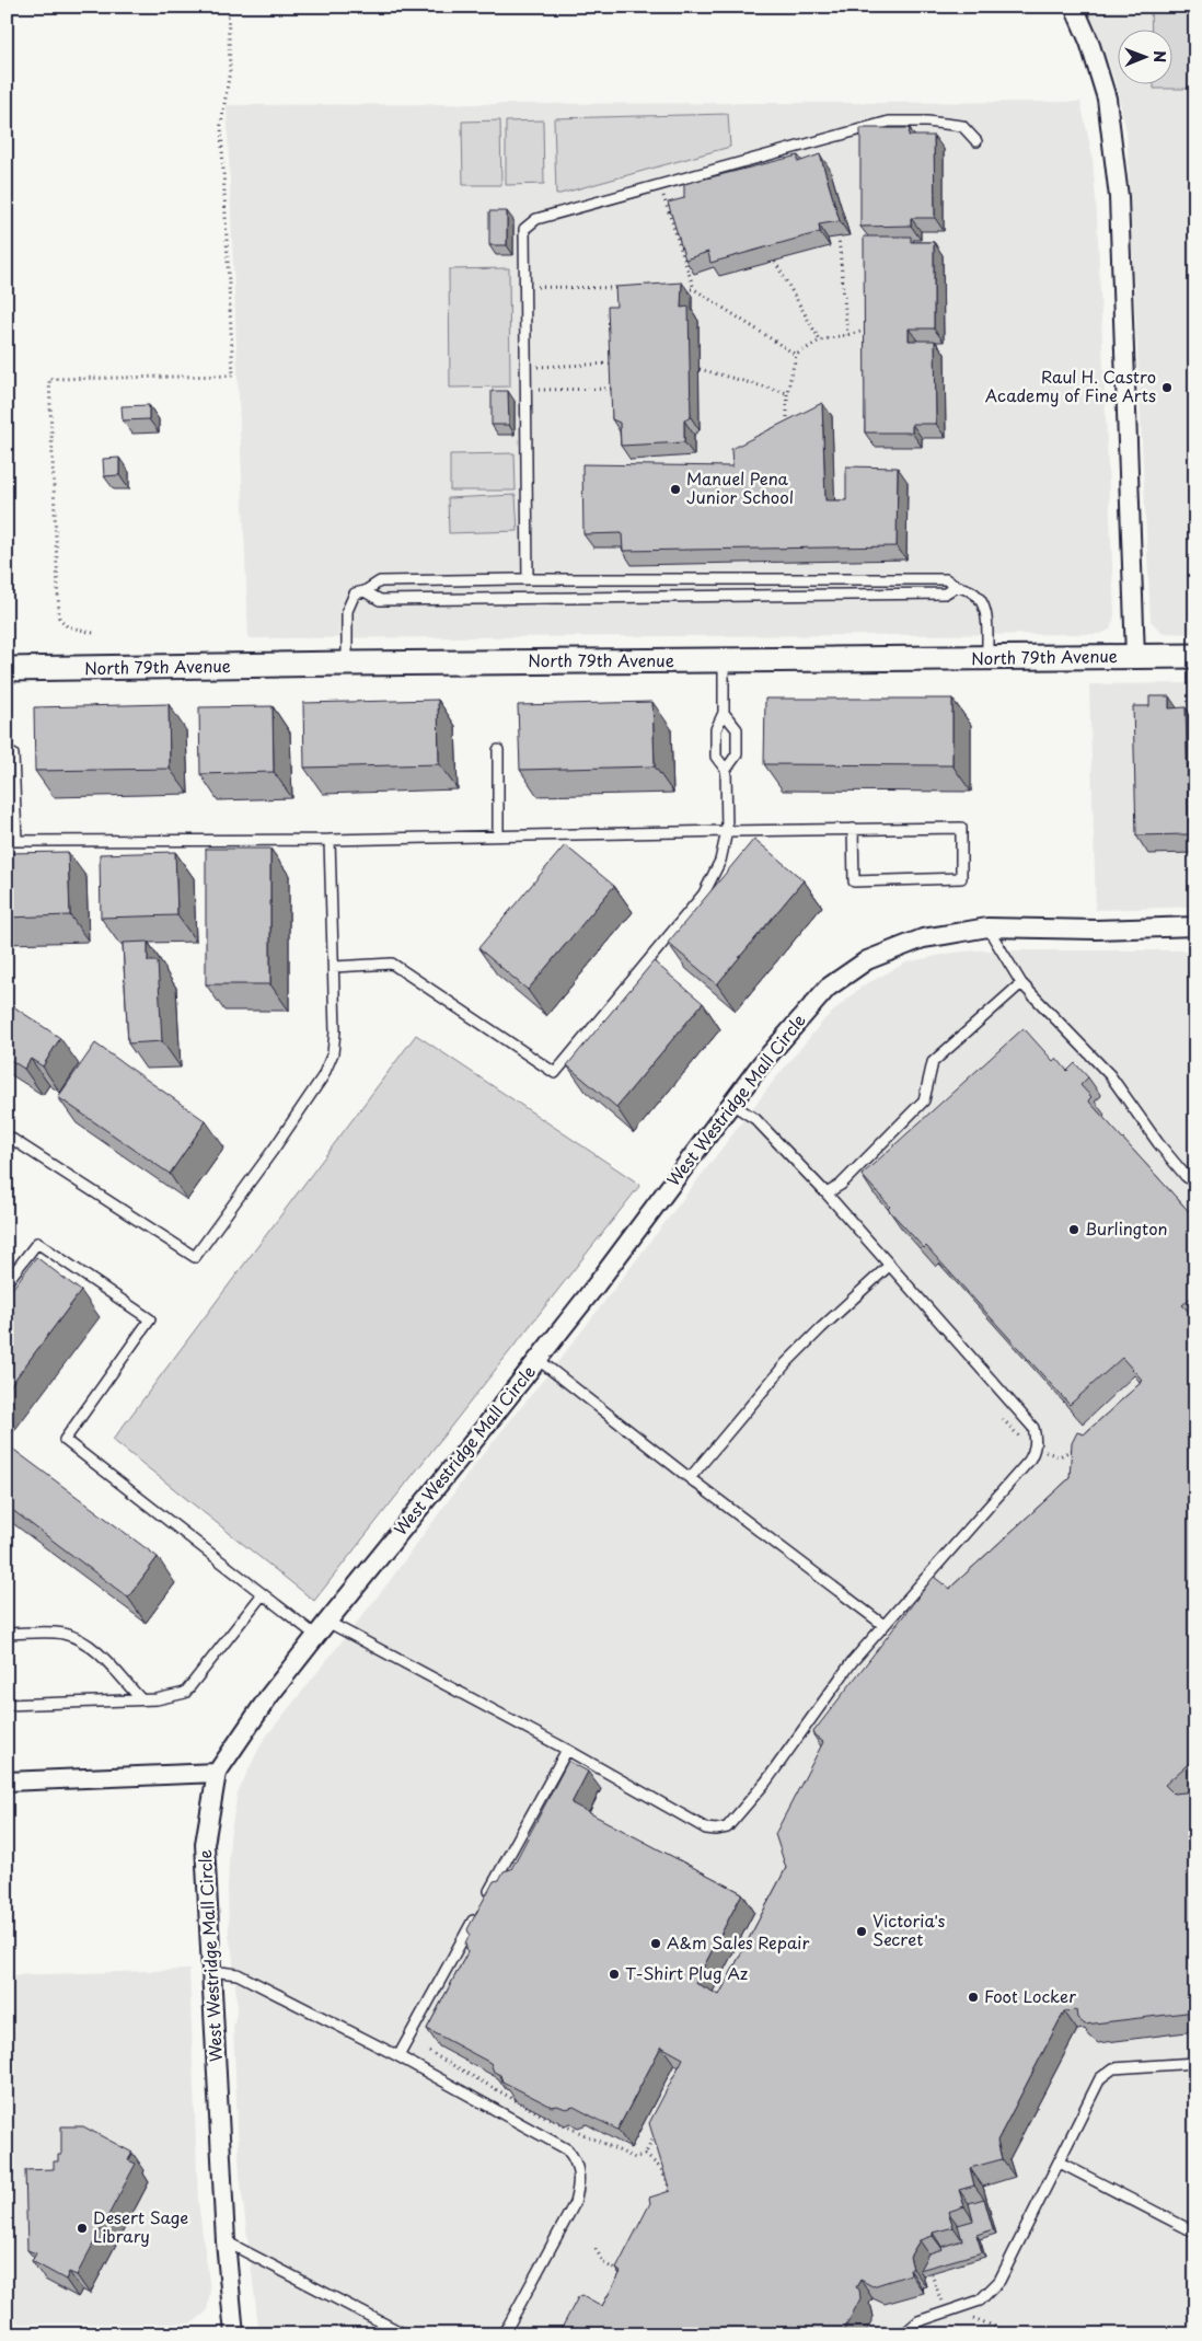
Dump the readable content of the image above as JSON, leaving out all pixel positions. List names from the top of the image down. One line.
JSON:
{"streets":{"street":["North 79th Avenue","West Westridge Mall Circle"]},"places":["Raul H. Castro Academy of Fine Arts","Manuel Pena Junior School","Burlington","Victoria's Secret","A&m Sales Repair","T-Shirt Plug Az","Foot Locker","Desert Sage Library"],"north":"right"}
